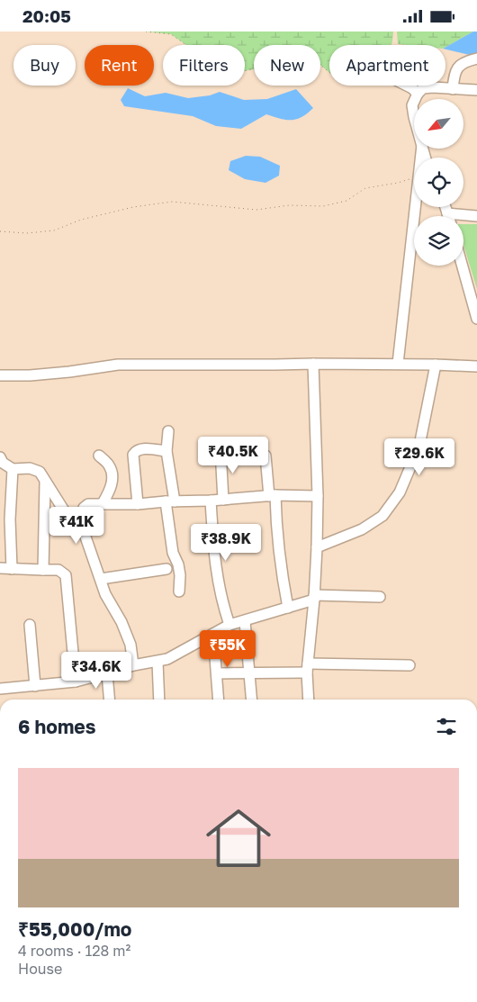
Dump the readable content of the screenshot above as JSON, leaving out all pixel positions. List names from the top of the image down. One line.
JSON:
{"north":"bottom left","page":{"status":"20:05","chip":["Buy","Rent","Filters","New","Apartment"],"price":["₹40.5K","₹29.6K","₹41K","₹38.9K","₹55K","₹34.6K"],"heading":"6 homes","list":[{"name":"₹55,000/mo","note":"4 rooms · 128 m² · House"}]}}
